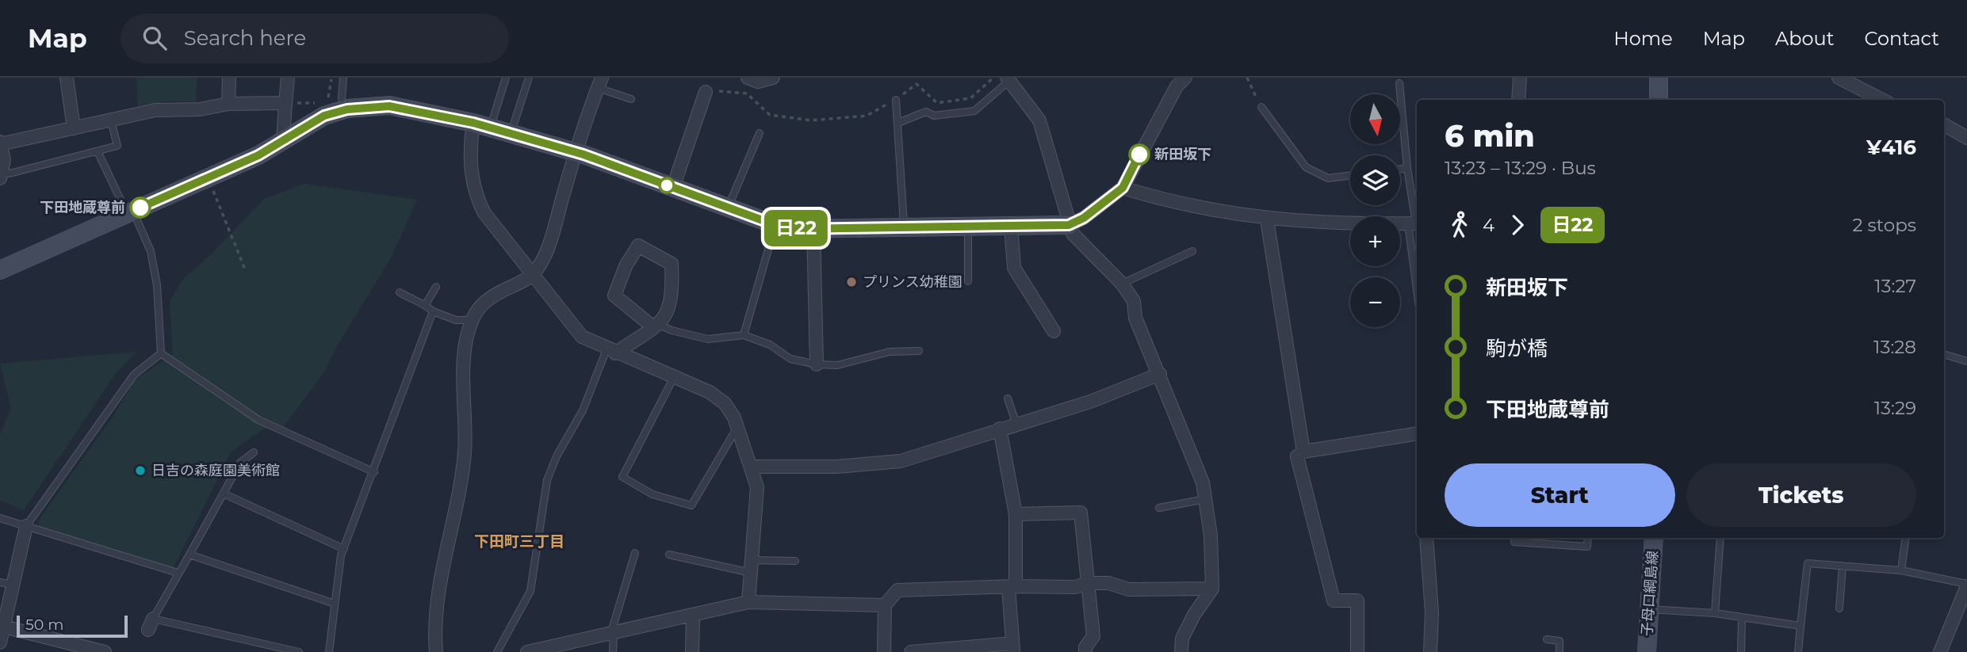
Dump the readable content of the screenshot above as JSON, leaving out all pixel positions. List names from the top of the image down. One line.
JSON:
{"streets":{"street":["子母口綱島線"]},"districts":["下田町三丁目"],"places":["新田坂下","下田地蔵尊前","プリンス幼稚園","日吉の森庭園美術館"],"lines":["bus line 日22"],"scale_bar":"50 m","north":"bottom","page":{"header":"Map","search":"Search here","nav":["Home","Map","About","Contact"],"on_map":"日22","map_buttons":["+","−"],"heading":["6 min","13:23 – 13:29 · Bus","¥416"],"legs":["4","日22","2 stops"],"list":[{"name":"新田坂下","value":"13:27"},{"name":"駒が橋","value":"13:28"},{"name":"下田地蔵尊前","value":"13:29"}],"buttons":["Start","Tickets"],"scale":"50 m"}}
